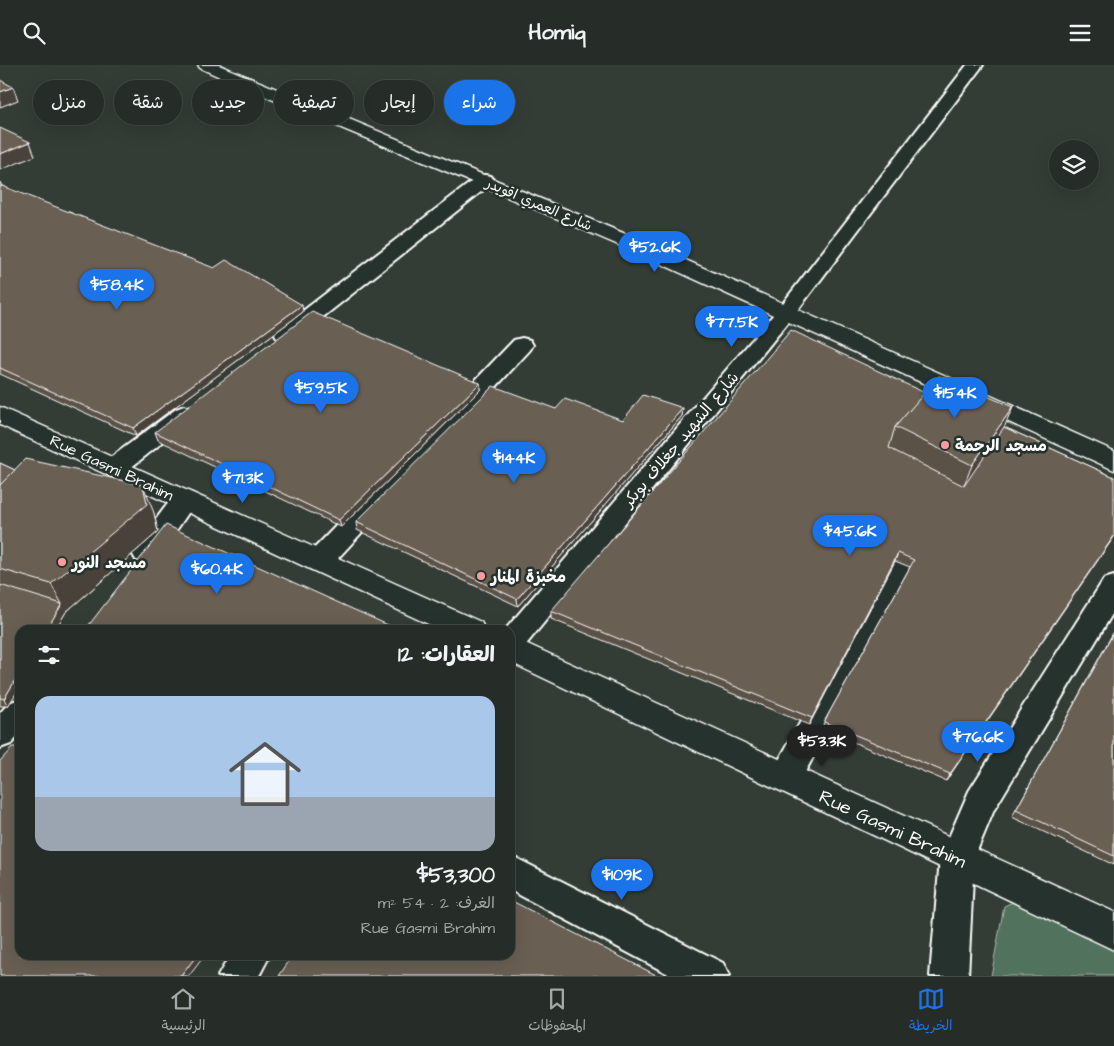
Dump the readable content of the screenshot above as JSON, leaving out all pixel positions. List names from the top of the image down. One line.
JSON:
{"streets":{"street":["شارع العمري اقويدر","شارع الشهيد جغلاف بوبكر","Rue Gasmi Brahim"]},"crossings":[["شارع العمري اقويدر","شارع الشهيد جغلاف بوبكر"]],"places":["مسجد الرحمة","مسجد النور","مخبزة المنار"],"page":{"header":"Homiq","chip":["شراء","إيجار","تصفية","جديد","شقة","منزل"],"price":["$52.6K","$58.4K","$77.5K","$59.5K","$154K","$144K","$71.3K","$45.6K","$60.4K","$76.6K","$53.3K","$109K"],"heading":"العقارات: 12","list":[{"name":"$53,300","note":"الغرف: 2 · 54 m² · Rue Gasmi Brahim"}],"tabs":["الخريطة","المحفوظات","الرئيسية"]}}
